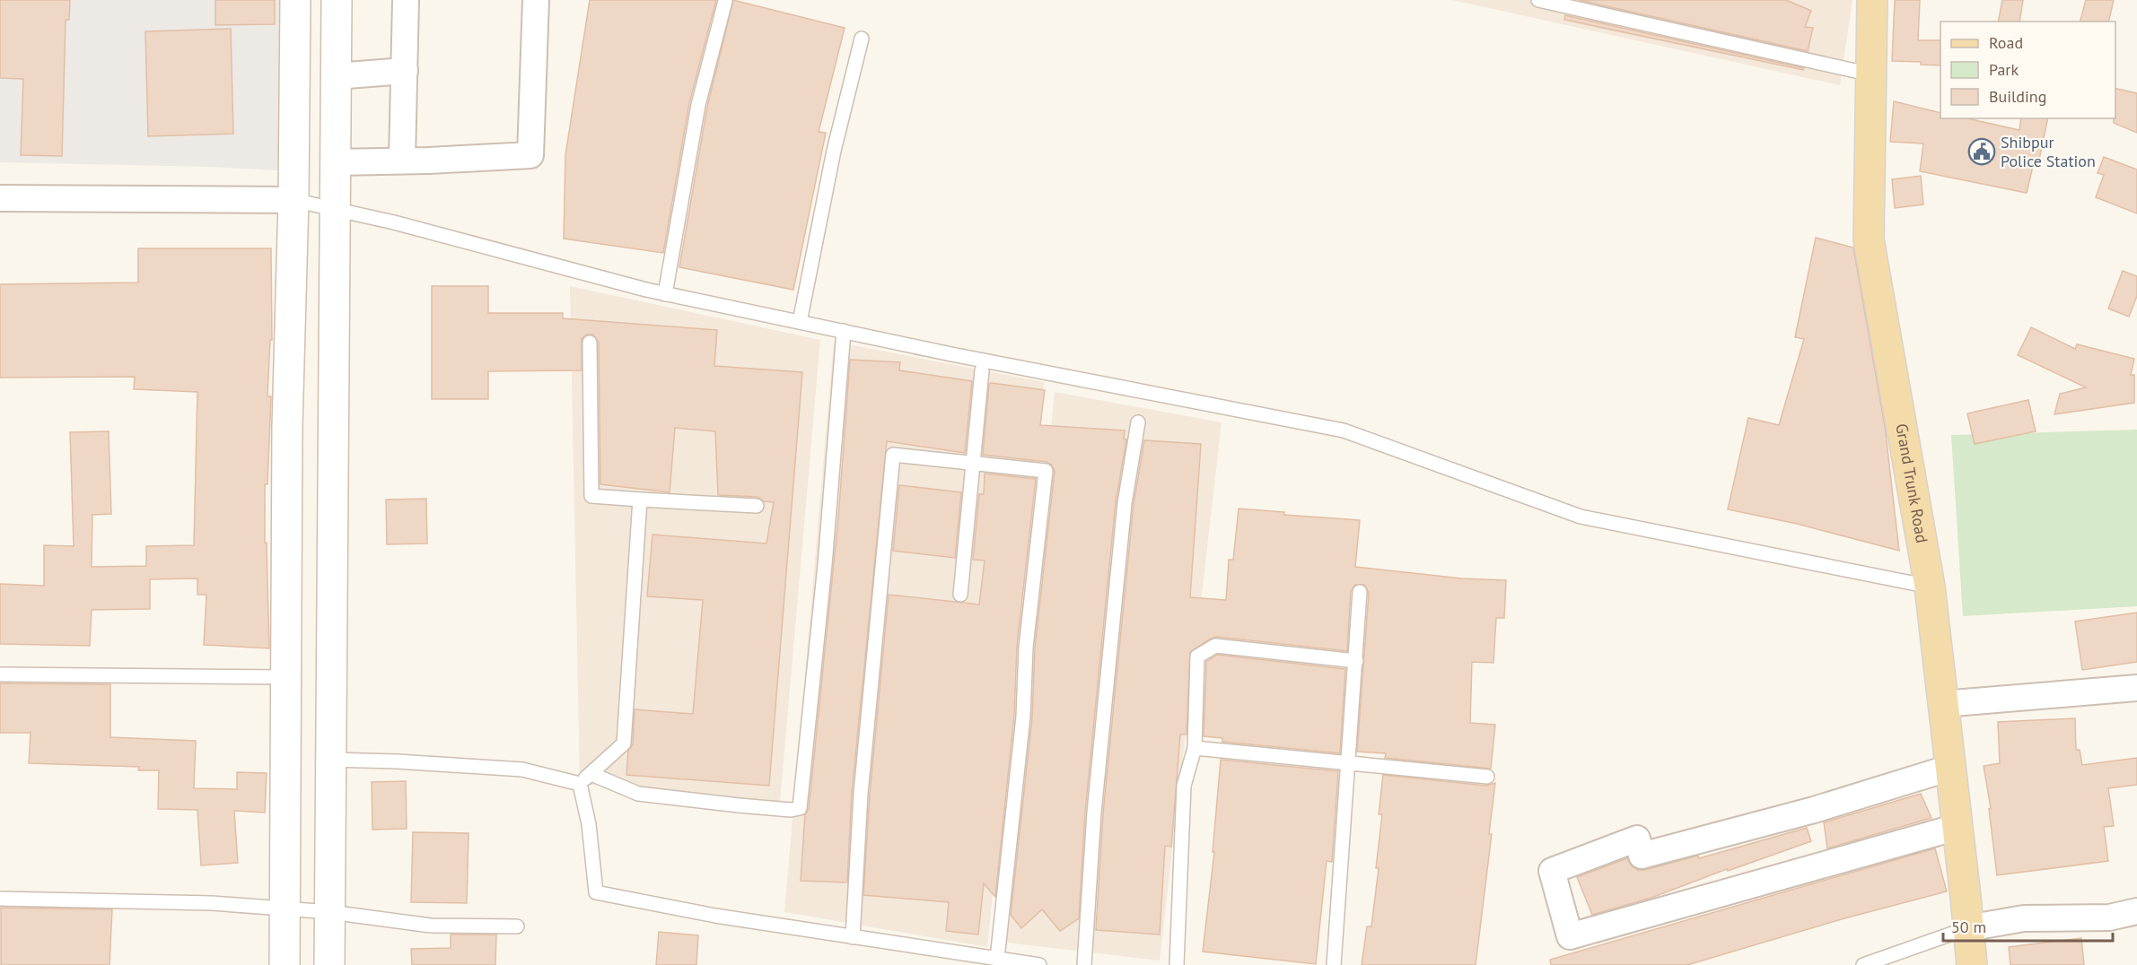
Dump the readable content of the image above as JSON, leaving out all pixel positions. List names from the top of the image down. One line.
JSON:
{"streets":{"main road":["Grand Trunk Road"]},"places":{"public building":["Shibpur Police Station"]},"legend":["Road","Park","Building"],"scale_bar":"50 m"}
